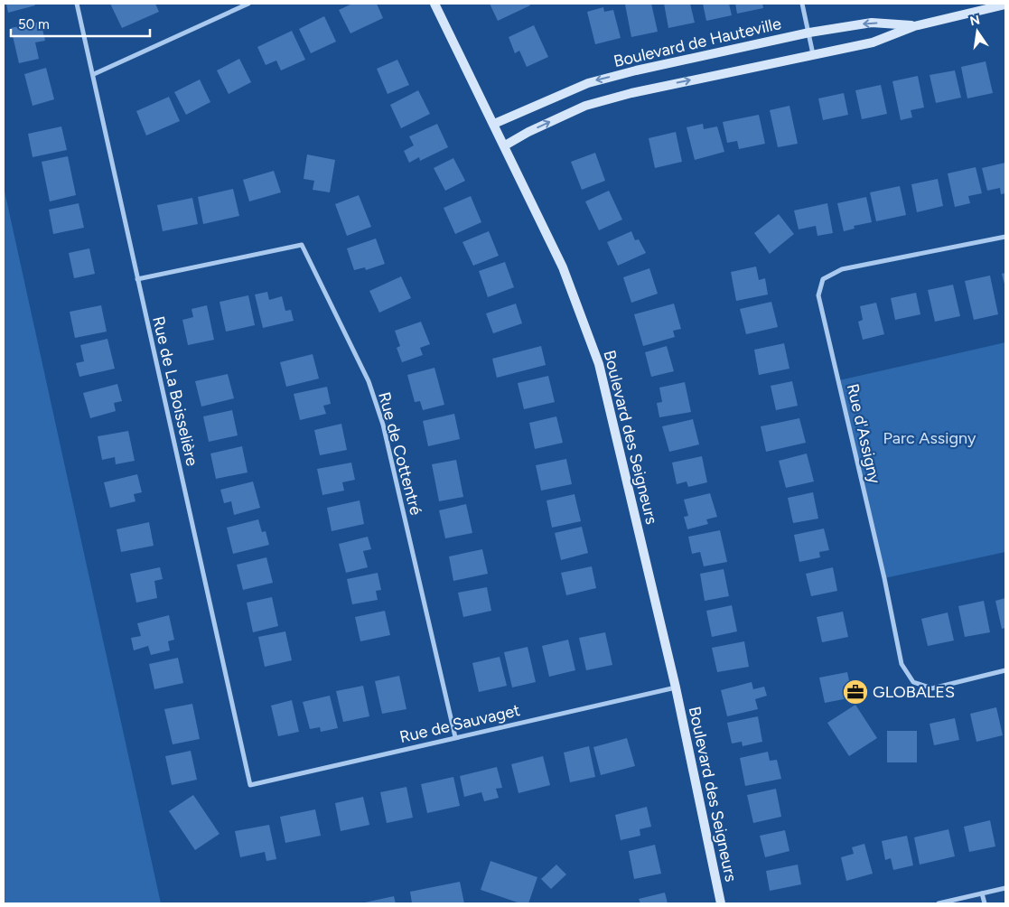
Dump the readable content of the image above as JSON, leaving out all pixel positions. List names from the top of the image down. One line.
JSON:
{"streets":{"street":["Boulevard de Hauteville","Rue de La Boisselière","Rue d'Assigny","Boulevard des Seigneurs","Rue de Cottentré","Rue de Sauvaget"]},"crossings":[["Boulevard de Hauteville","Boulevard des Seigneurs"],["Rue de La Boisselière","Rue de Cottentré"],["Rue de La Boisselière","Rue de Sauvaget"],["Boulevard des Seigneurs","Rue de Sauvaget"],["Rue de Cottentré","Rue de Sauvaget"]],"parks":["Parc Assigny"],"places":{"office":["GLOBALES"]},"scale_bar":"50 m","north":"top"}
